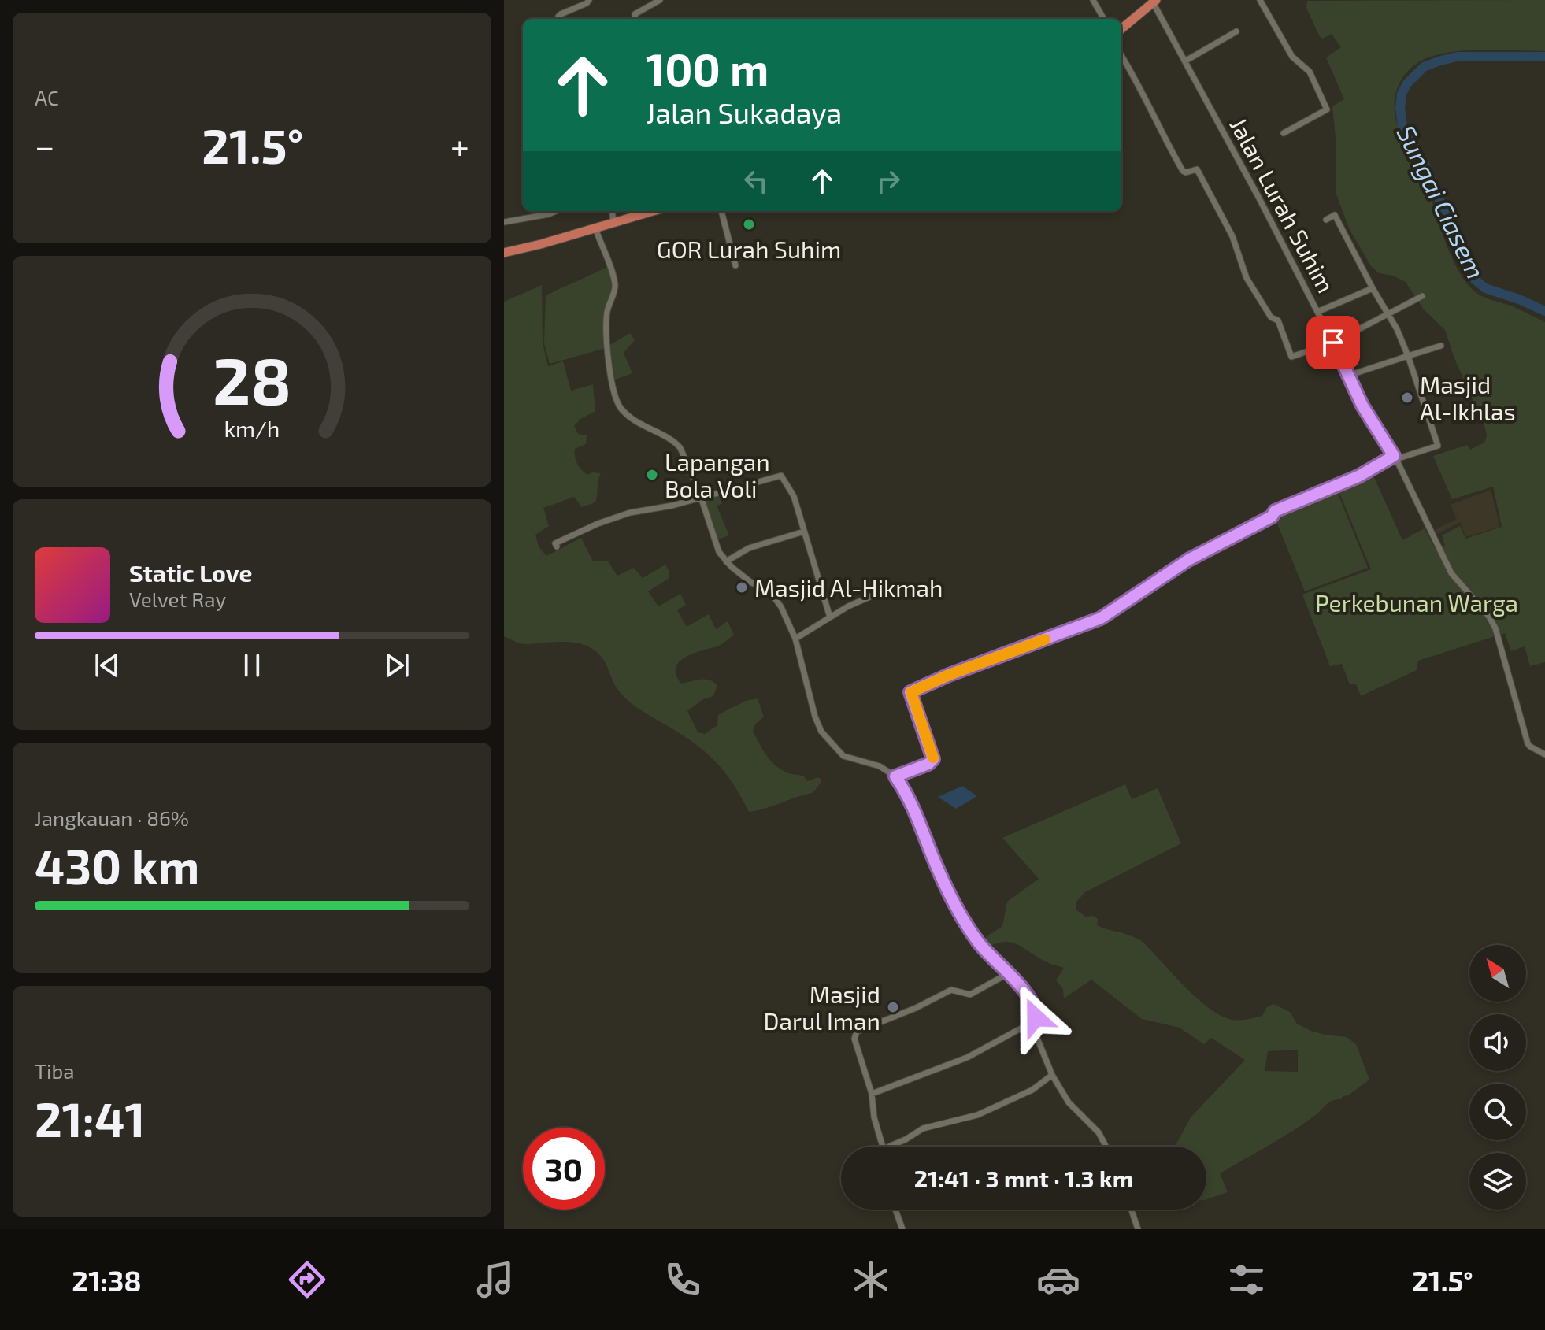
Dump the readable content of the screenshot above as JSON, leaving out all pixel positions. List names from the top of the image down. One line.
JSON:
{"streets":{"street":["Jalan Lurah Suhim"]},"water":["Sungai Ciasem"],"parks":["Perkebunan Warga"],"places":["GOR Lurah Suhim","Masjid Al-Ikhlas","Lapangan Bola Voli","Masjid Al-Hikmah","Masjid Darul Iman"],"north":"top left","page":{"tile":["AC",["Jangkauan · 86%","430 km"],["Tiba","21:41"]],"turn":["100 m","Jalan Sukadaya"],"heat":["−","21.5°","+"],"song":["Static Love","Velvet Ray"],"limit":"30","trip":"21:41 · 3 mnt · 1.3 km","tabs":["21:38","21.5°"],"gauge":["28","km/h"]}}
